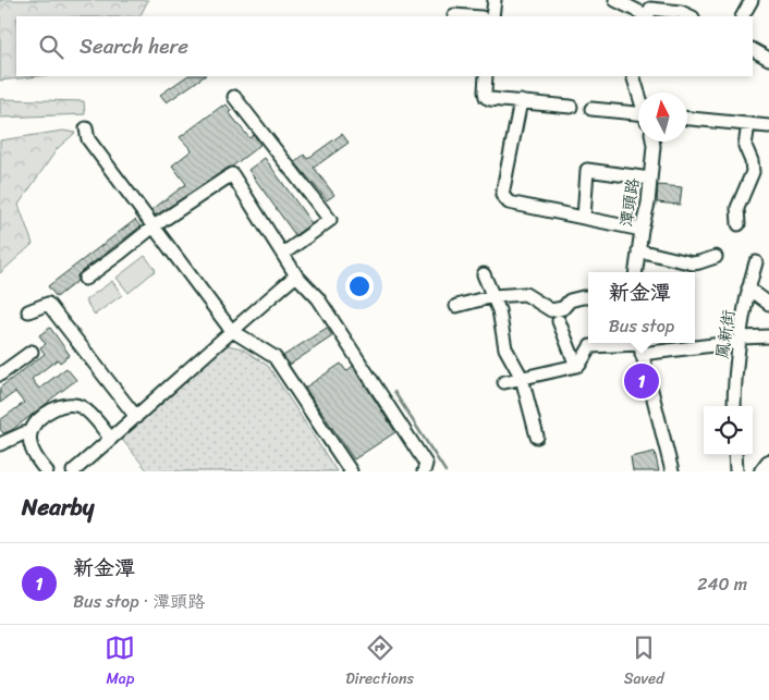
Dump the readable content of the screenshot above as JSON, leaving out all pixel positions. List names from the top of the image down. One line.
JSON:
{"streets":{"street":["潭頭路","鳳新街"]},"north":"top","page":{"search":"Search here","popup":["新金潭","Bus stop"],"pins":"1","heading":"Nearby","list":[{"mark":"1","name":"新金潭","note":"Bus stop · 潭頭路","value":"240 m"}],"nav":["Map","Directions","Saved"]}}
